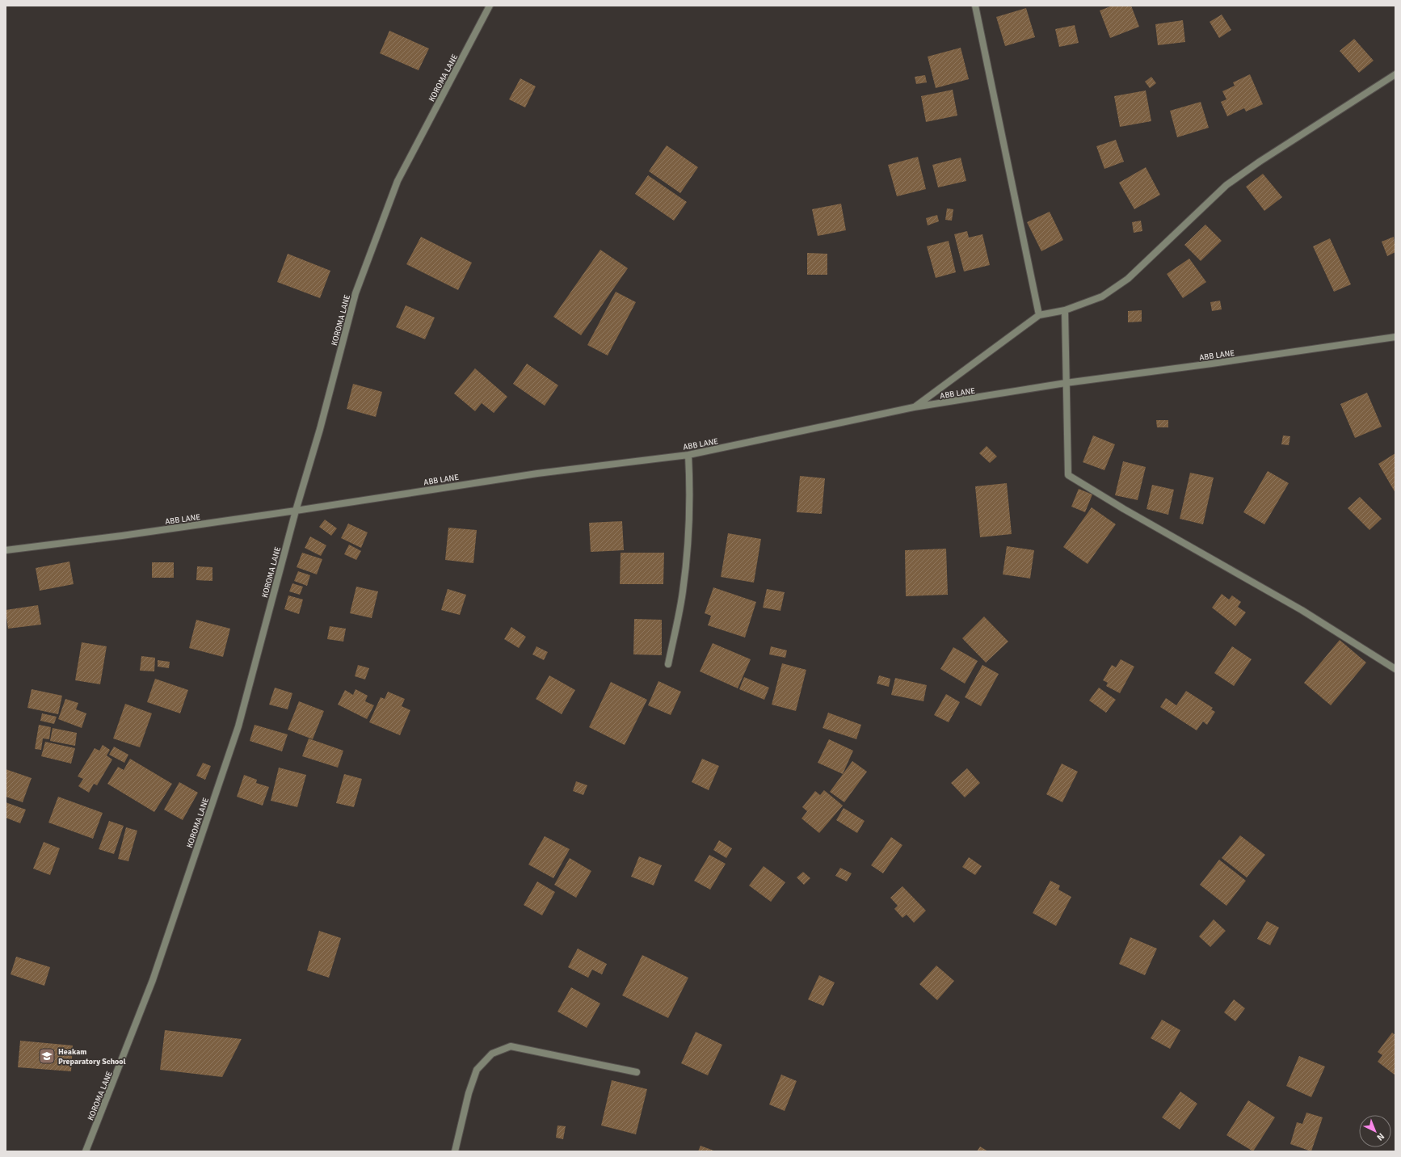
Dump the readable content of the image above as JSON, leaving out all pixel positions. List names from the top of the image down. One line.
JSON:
{"streets":{"street":["KOROMA LANE","ABB LANE"]},"crossings":[["KOROMA LANE","ABB LANE"]],"places":{"school or university":["Heakam Preparatory School"]},"north":"bottom right"}
